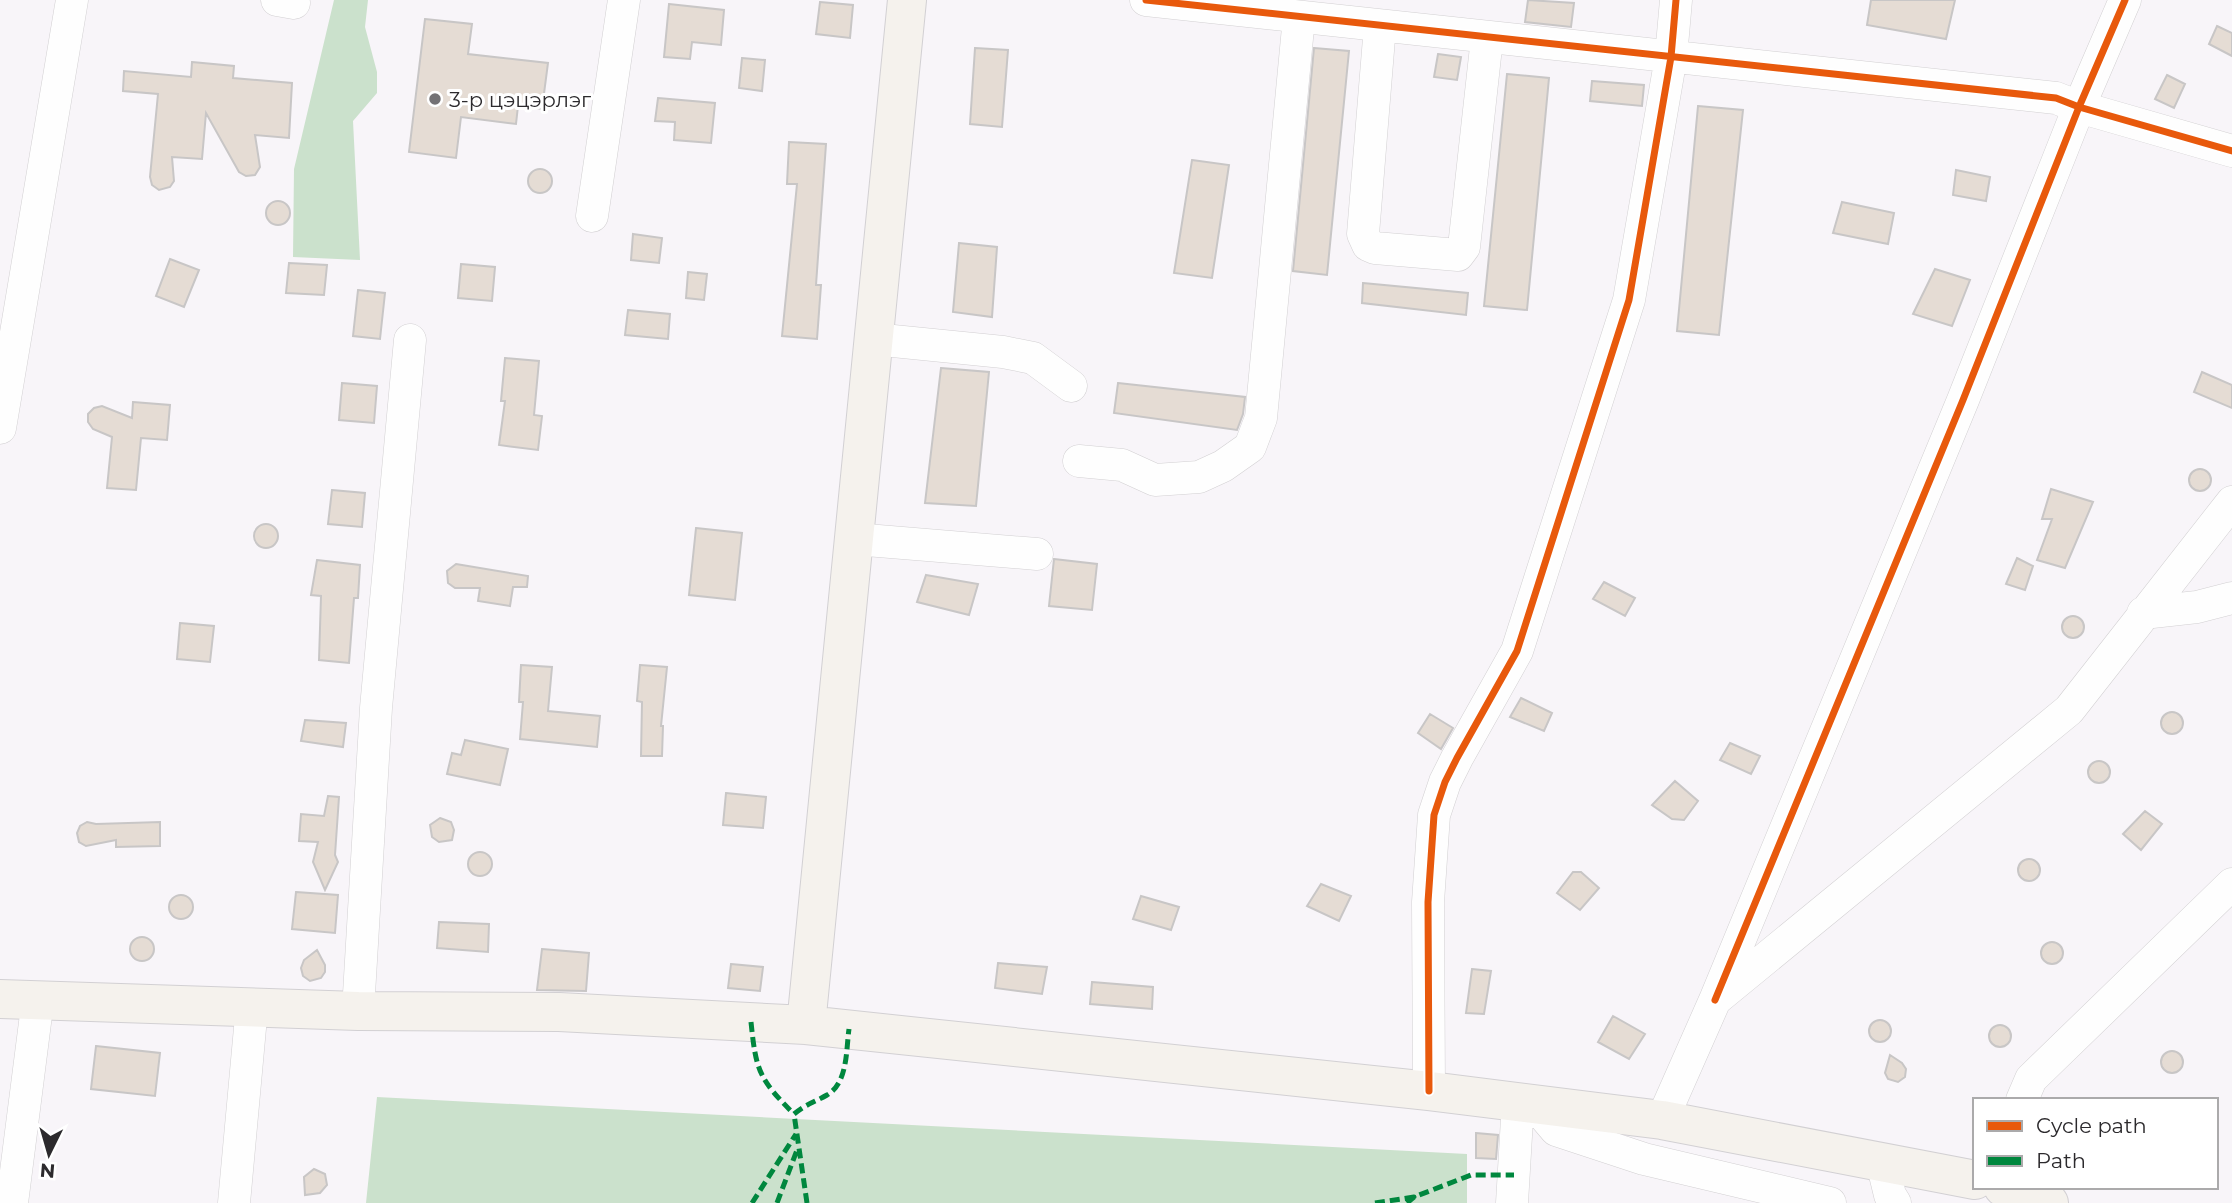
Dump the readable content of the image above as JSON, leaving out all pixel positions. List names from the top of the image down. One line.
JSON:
{"places":["3-р цэцэрлэг"],"legend":["Cycle path","Path"],"north":"bottom"}
